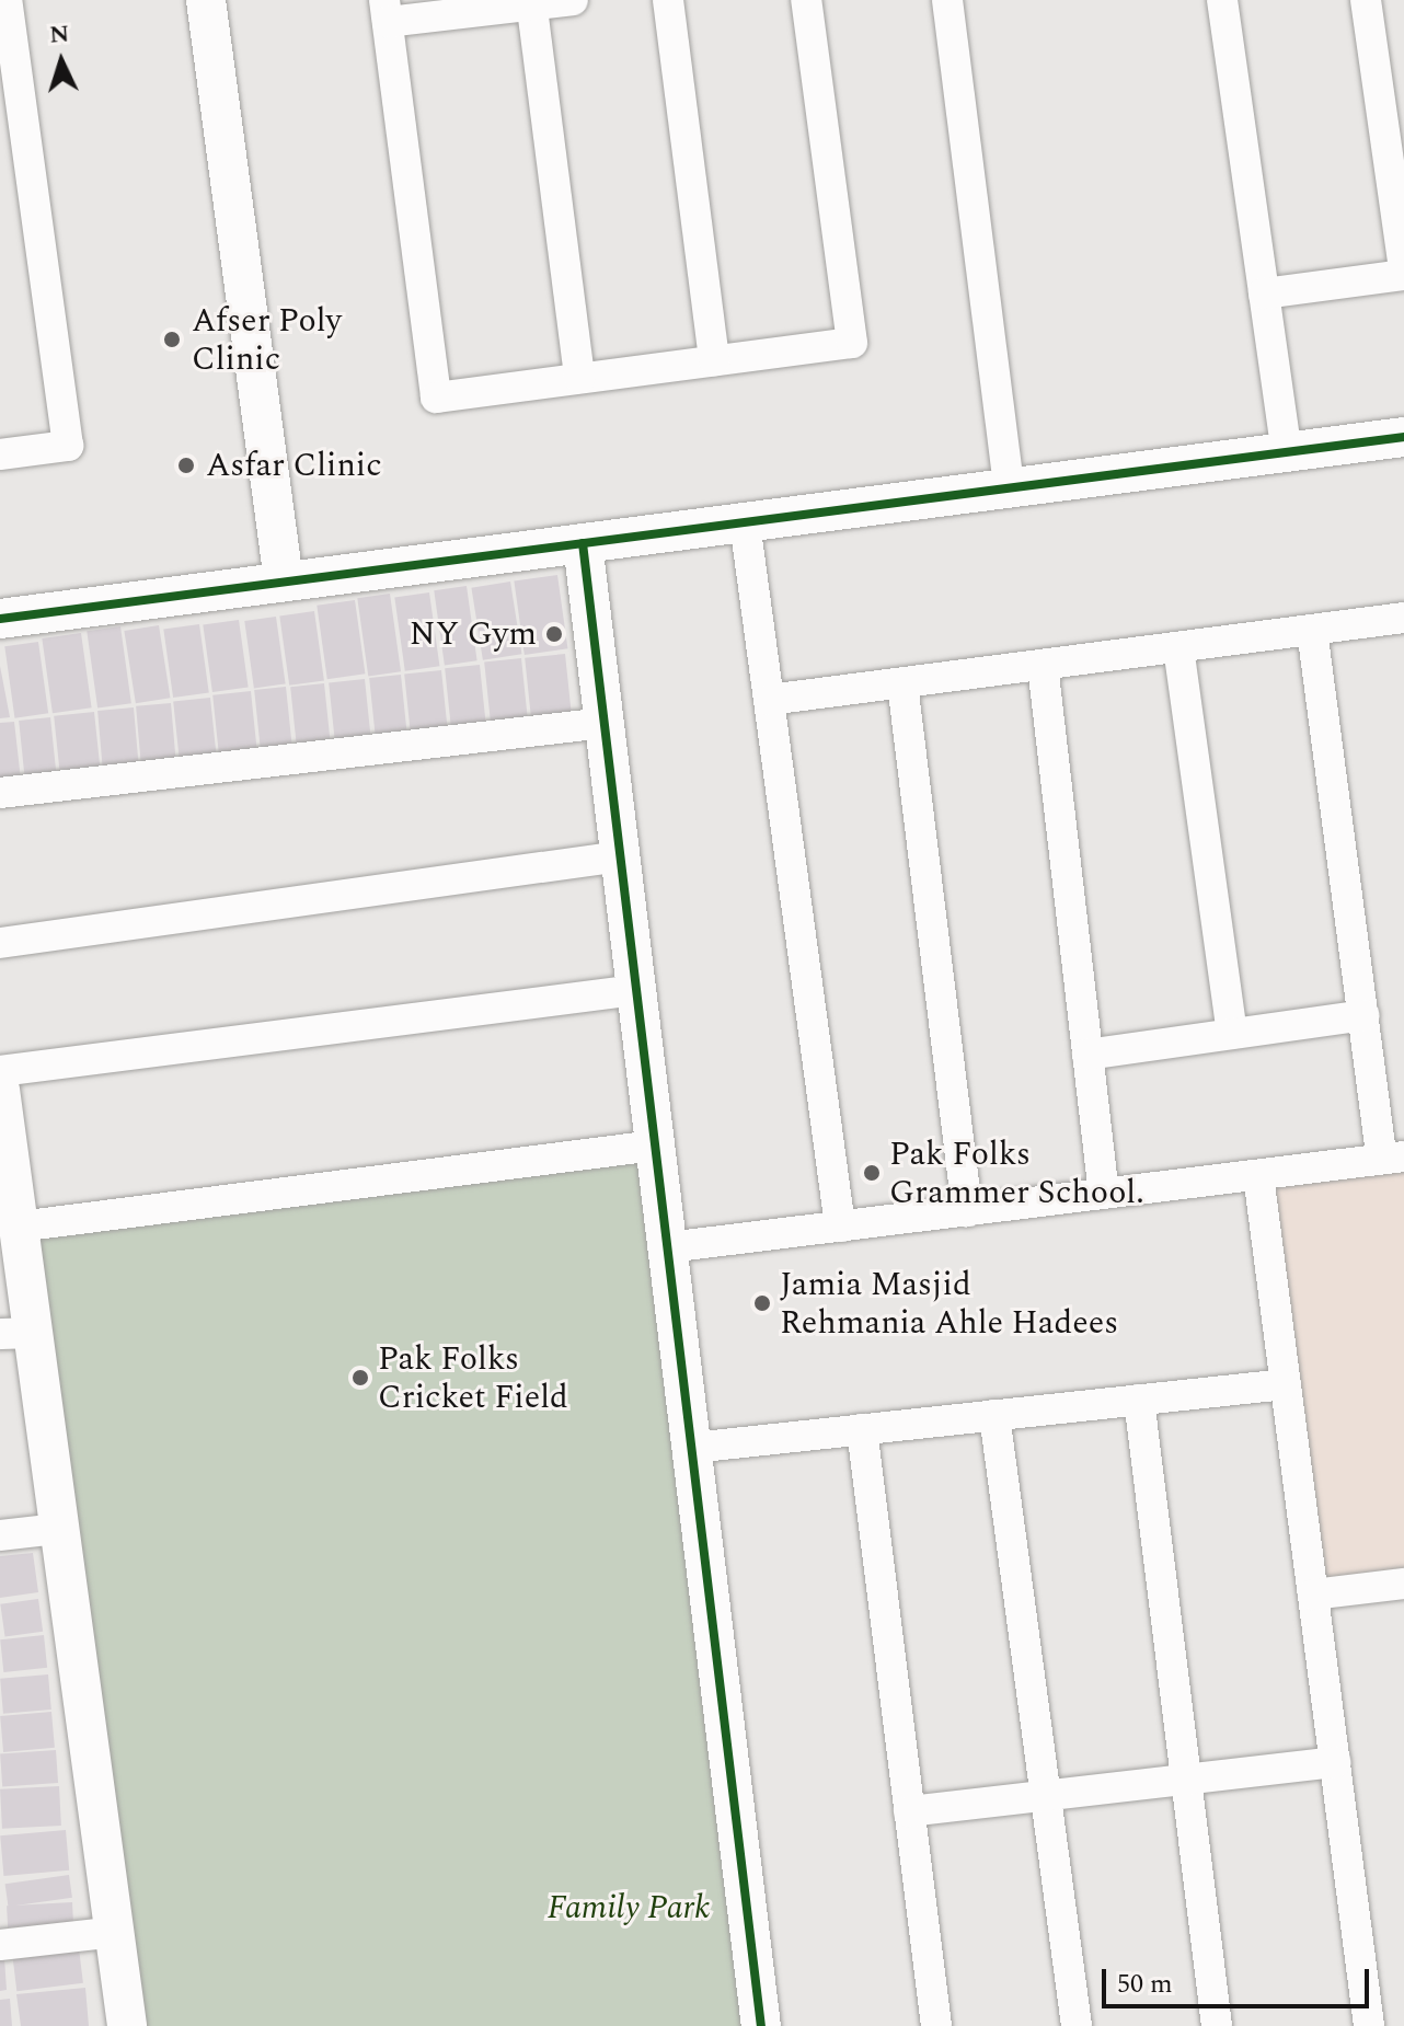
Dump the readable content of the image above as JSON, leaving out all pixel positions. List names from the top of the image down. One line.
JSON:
{"parks":["Family Park"],"places":["Afser Poly Clinic","Asfar Clinic","NY Gym","Pak Folks Grammer School.","Jamia Masjid Rehmania Ahle Hadees","Pak Folks Cricket Field"],"scale_bar":"50 m","north":"top"}
